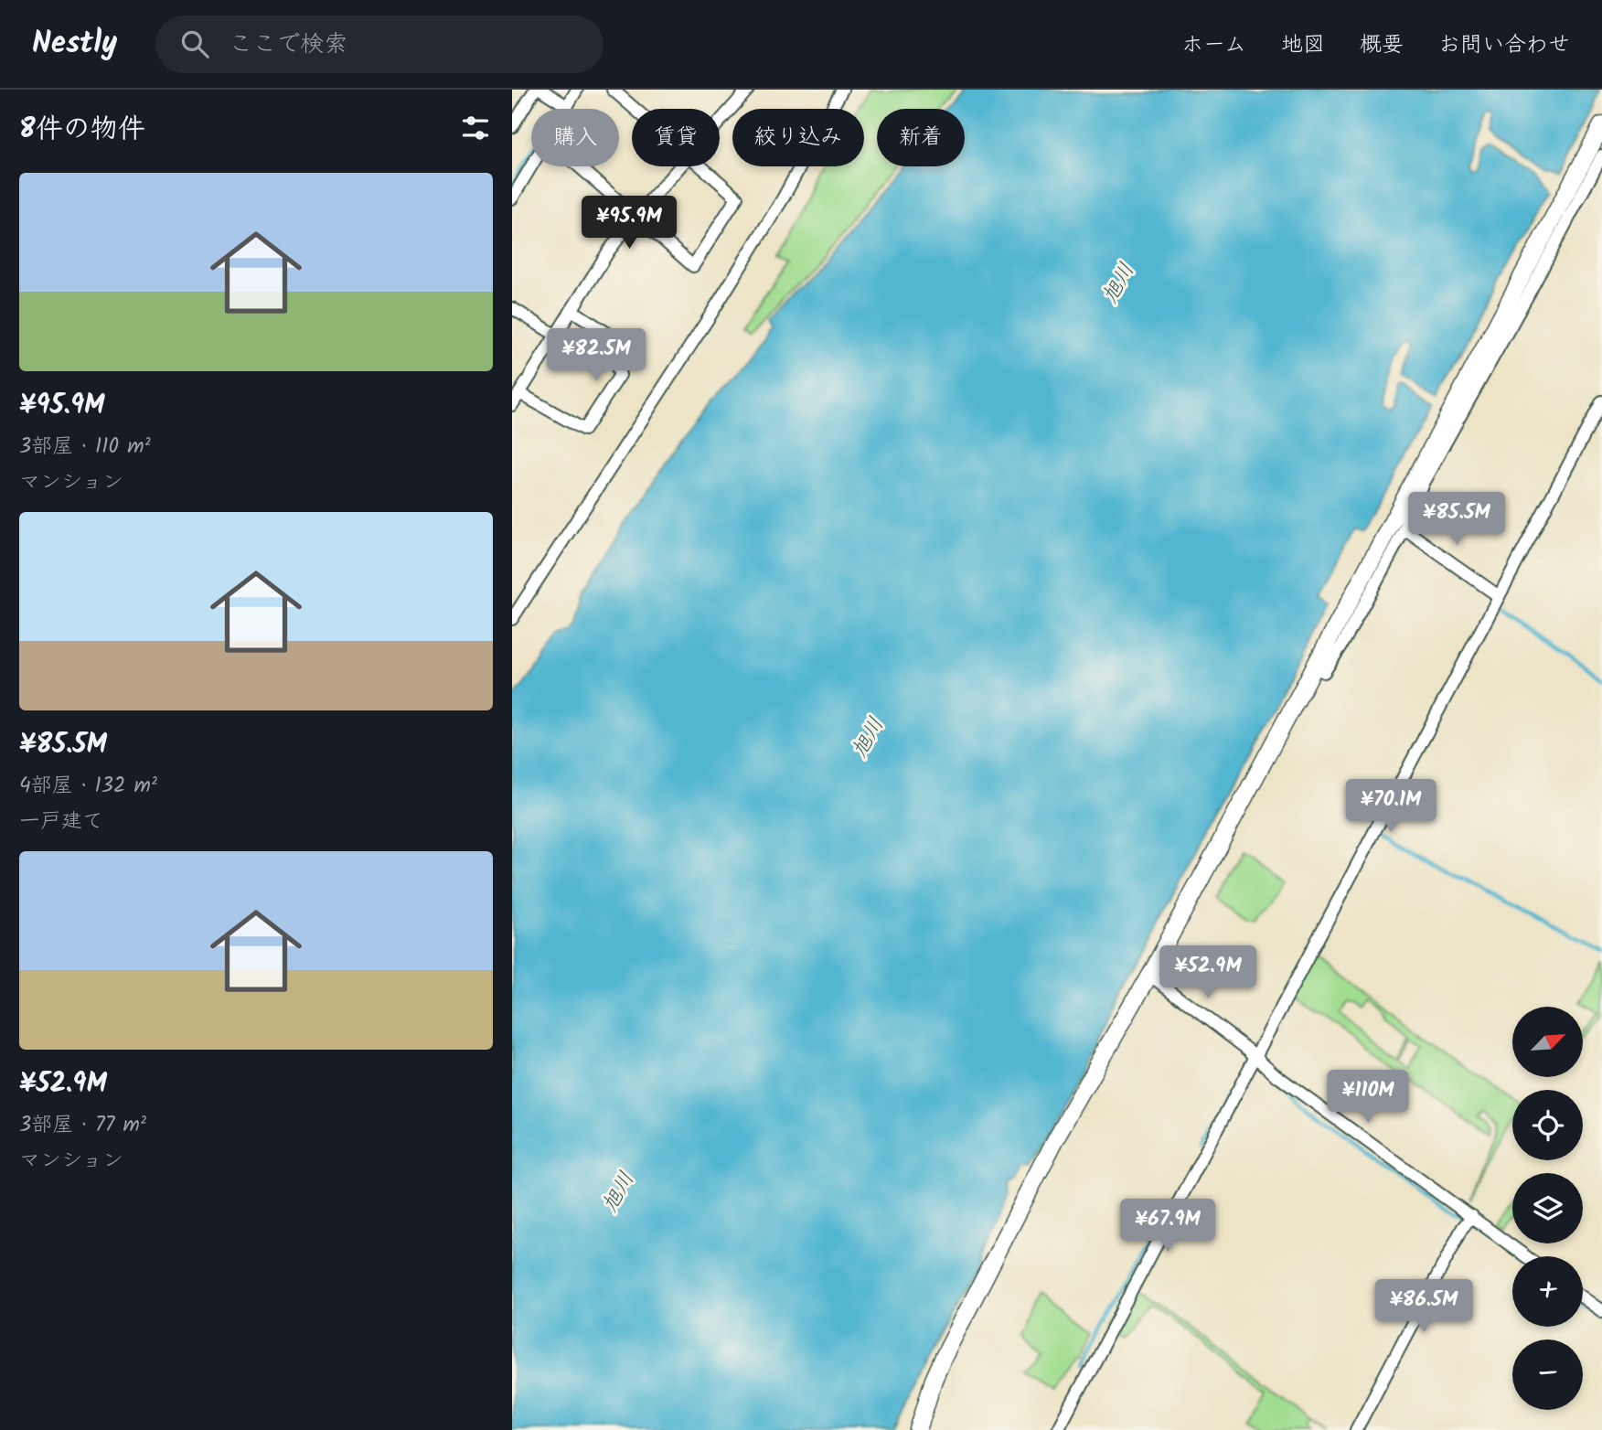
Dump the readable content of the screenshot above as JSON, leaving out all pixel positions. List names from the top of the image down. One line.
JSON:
{"water":["旭川"],"north":"top right","page":{"header":"Nestly","search":"ここで検索","nav":["ホーム","地図","概要","お問い合わせ"],"heading":"8件の物件","chip":["購入","賃貸","絞り込み","新着"],"list":[{"name":"¥95.9M","note":"3部屋 · 110 m² · マンション"},{"name":"¥85.5M","note":"4部屋 · 132 m² · 一戸建て"},{"name":"¥52.9M","note":"3部屋 · 77 m² · マンション"}],"price":["¥95.9M","¥82.5M","¥85.5M","¥70.1M","¥52.9M","¥110M","¥67.9M","¥86.5M"],"map_buttons":["+","−"]}}
